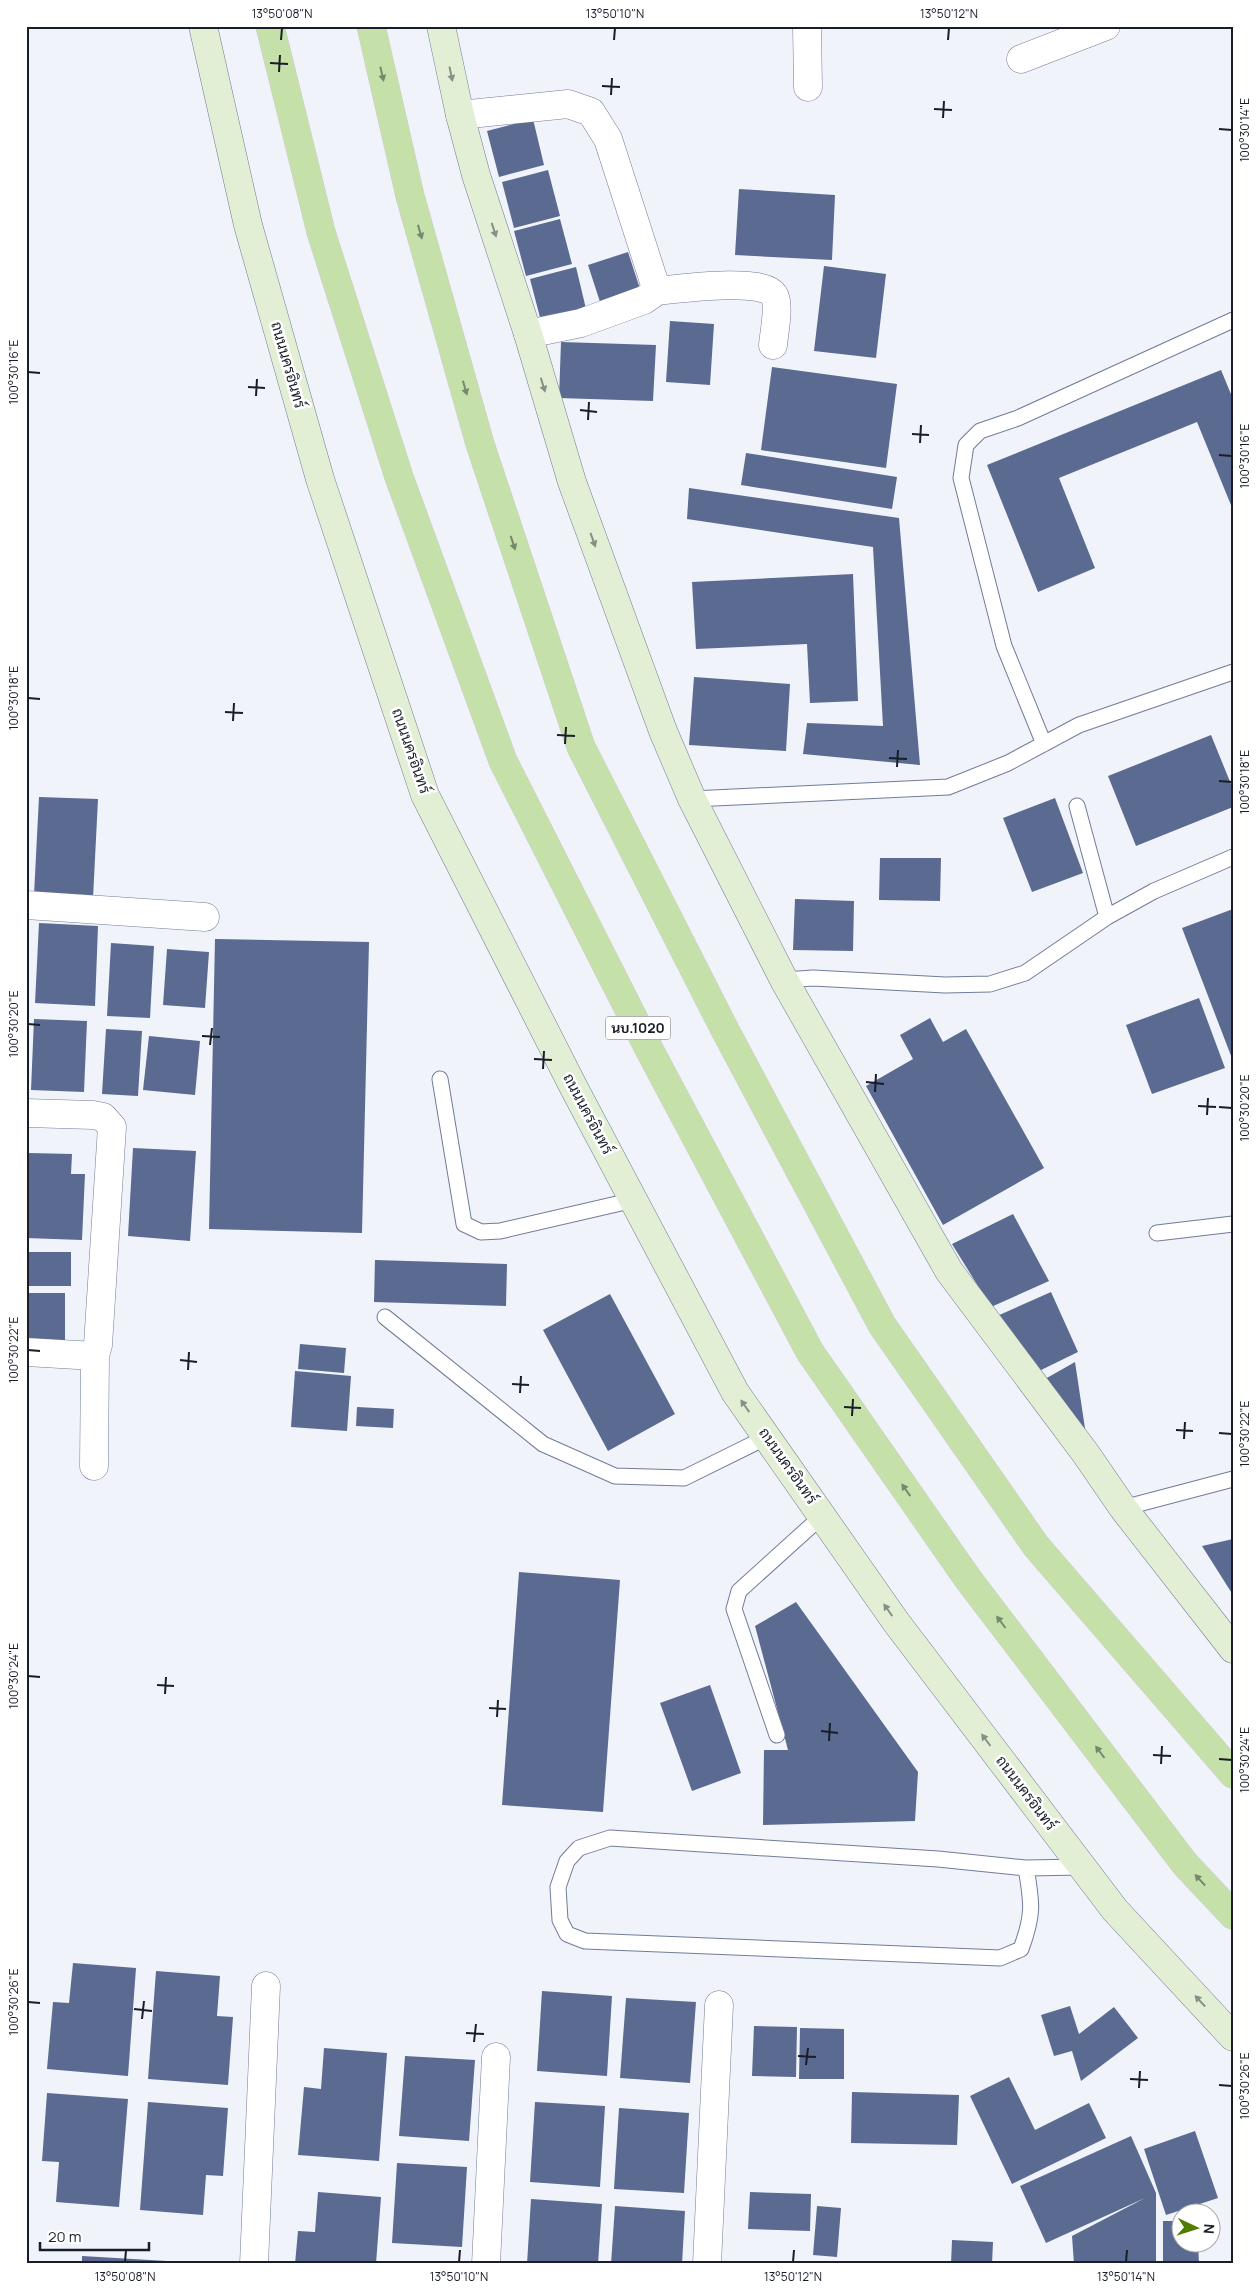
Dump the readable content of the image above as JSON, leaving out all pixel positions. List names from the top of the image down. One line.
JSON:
{"streets":{"main road":["ถนนนครอินทร์","นบ.1020"]},"scale_bar":"20 m","north":"right","coordinates":["13°50'08\"N","13°50'10\"N","13°50'12\"N","100°30'14\"E","100°30'16\"E","100°30'18\"E","100°30'20\"E","100°30'22\"E","100°30'24\"E","100°30'26\"E","13°50'14\"N"]}
